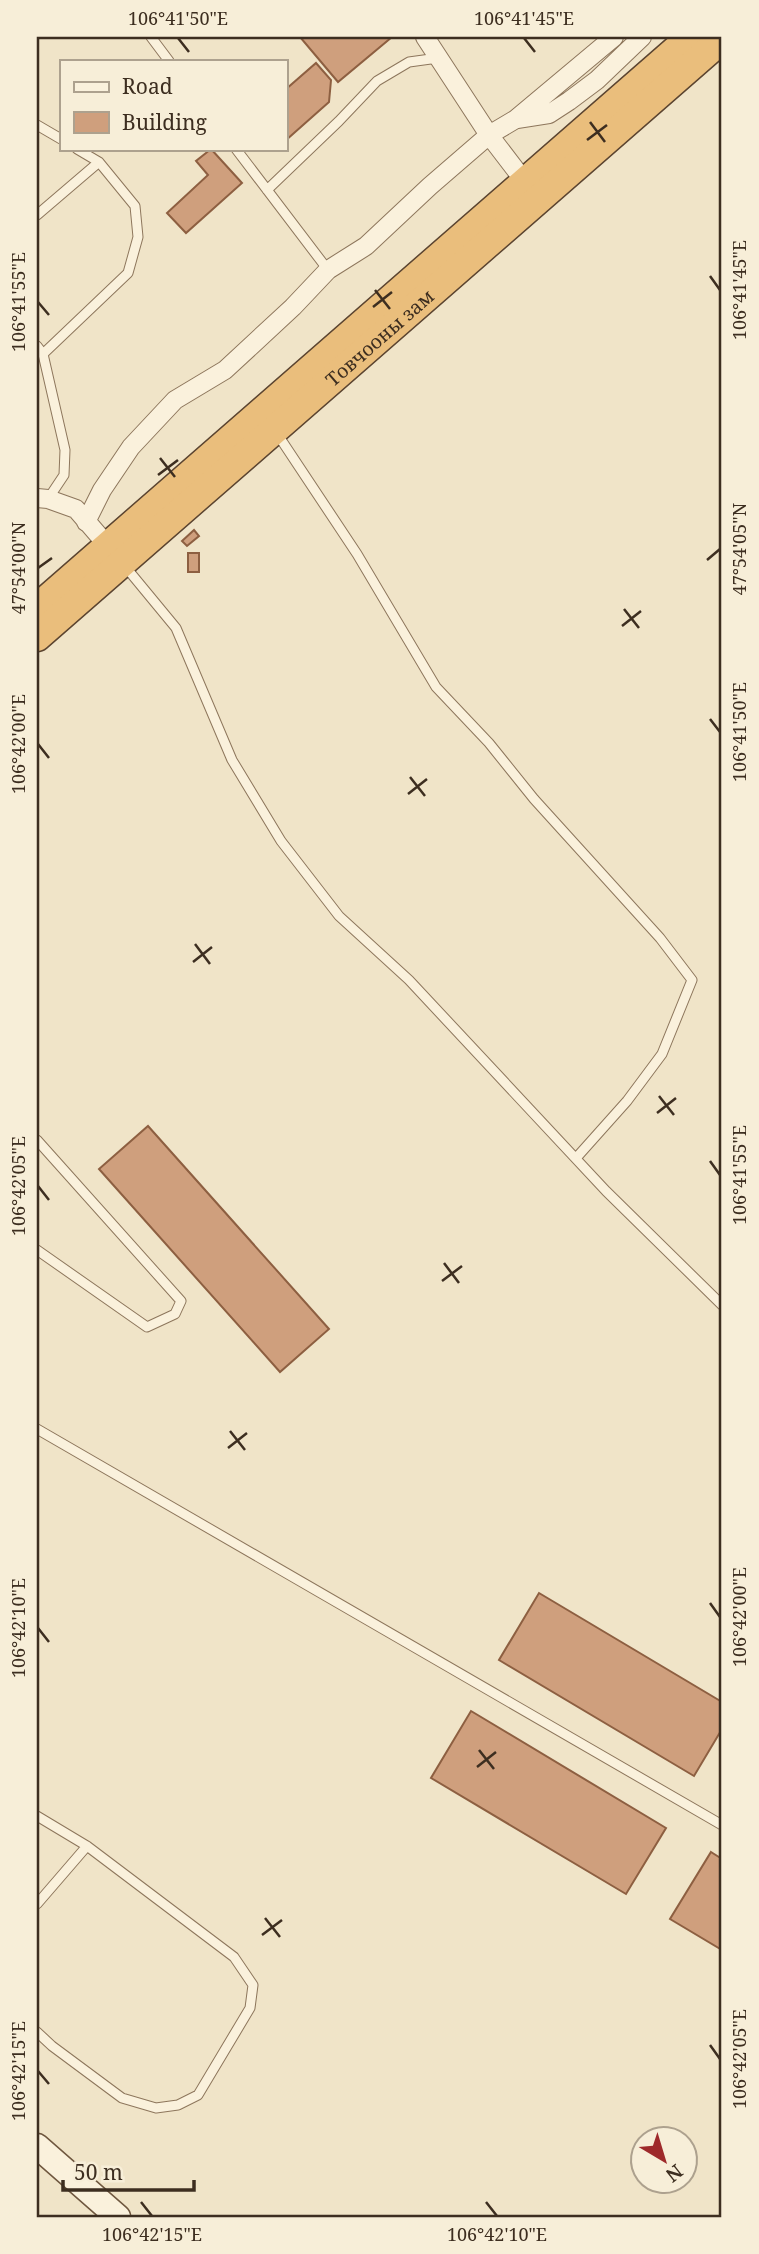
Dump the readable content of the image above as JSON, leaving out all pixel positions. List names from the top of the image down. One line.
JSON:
{"streets":{"highway":["Товчооны зам"]},"legend":["Road","Building"],"scale_bar":"50 m","north":"bottom right","coordinates":["106°41'50\"E","106°41'45\"E","106°41'55\"E","47°54'05\"N","47°54'00\"N","106°42'00\"E","106°42'05\"E","106°42'10\"E","106°42'15\"E"]}
